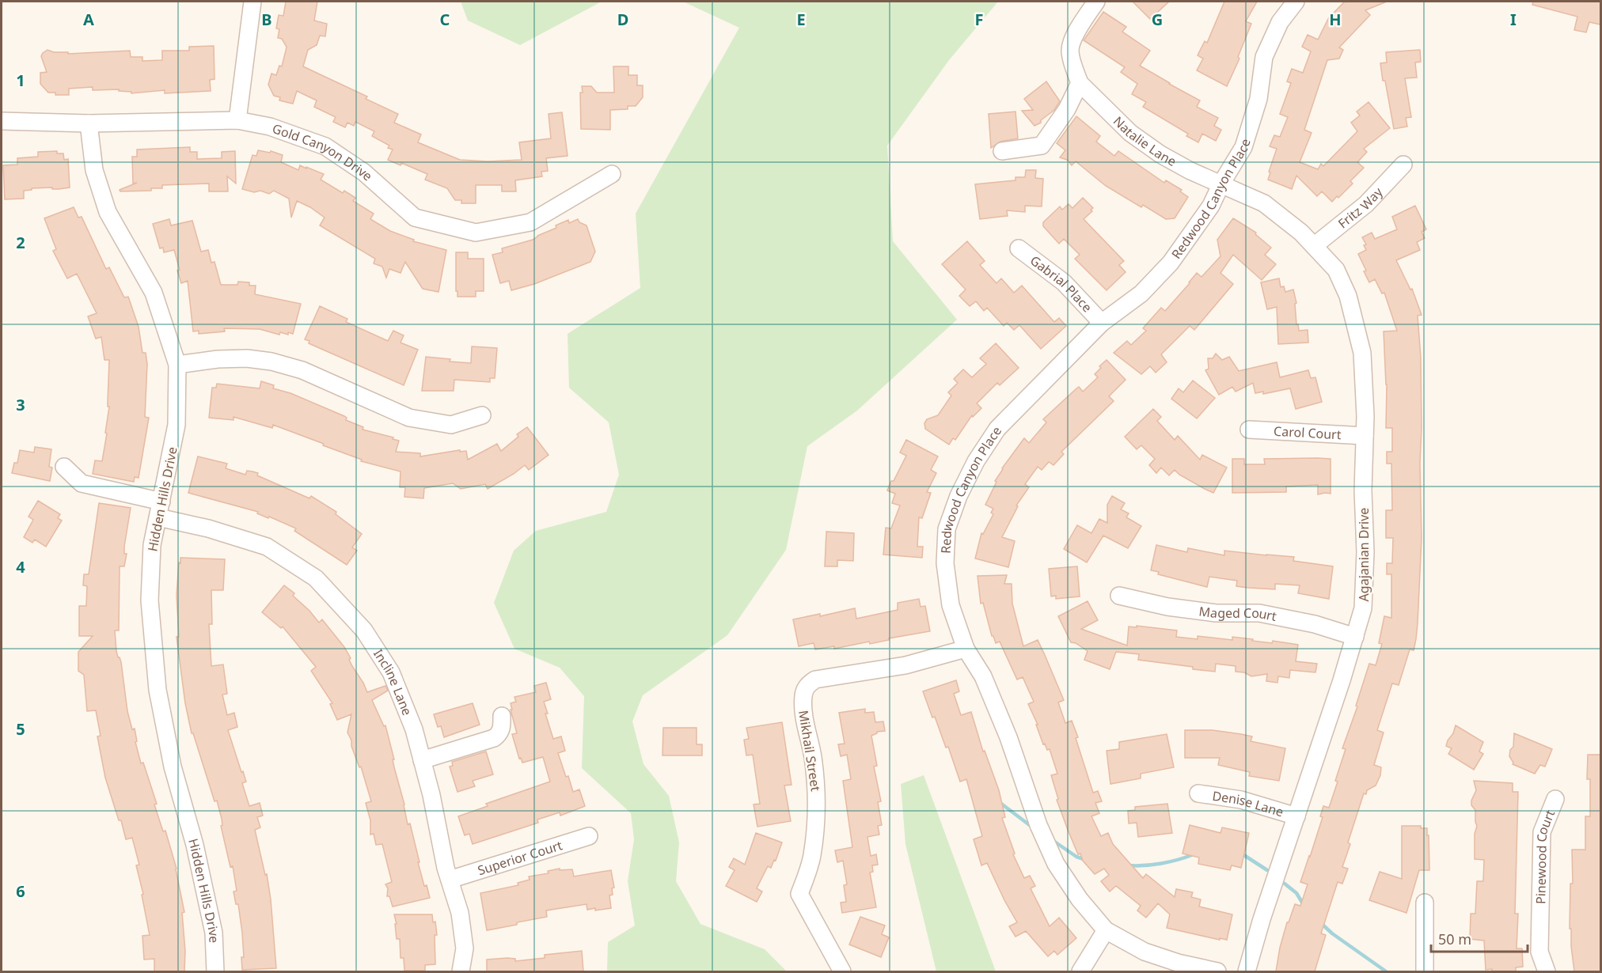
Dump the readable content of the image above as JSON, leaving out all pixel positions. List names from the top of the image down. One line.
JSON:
{"streets":{"street":["Natalie Lane","Gold Canyon Drive","Redwood Canyon Place","Fritz Way","Gabrial Place","Carol Court","Hidden Hills Drive","Agajanian Drive","Maged Court","Incline Lane","Mikhail Street","Denise Lane","Superior Court","Pinewood Court"]},"crossings":[["Natalie Lane","Redwood Canyon Place"],["Natalie Lane","Agajanian Drive"],["Gold Canyon Drive","Hidden Hills Drive"],["Redwood Canyon Place","Gabrial Place"],["Redwood Canyon Place","Agajanian Drive"],["Redwood Canyon Place","Mikhail Street"],["Fritz Way","Agajanian Drive"],["Carol Court","Agajanian Drive"],["Hidden Hills Drive","Incline Lane"],["Agajanian Drive","Maged Court"],["Agajanian Drive","Denise Lane"],["Incline Lane","Superior Court"]],"scale_bar":"50 m","grid":{"columns":["A","B","C","D","E","F","G","H","I"],"rows":["1","2","3","4","5","6"]}}
